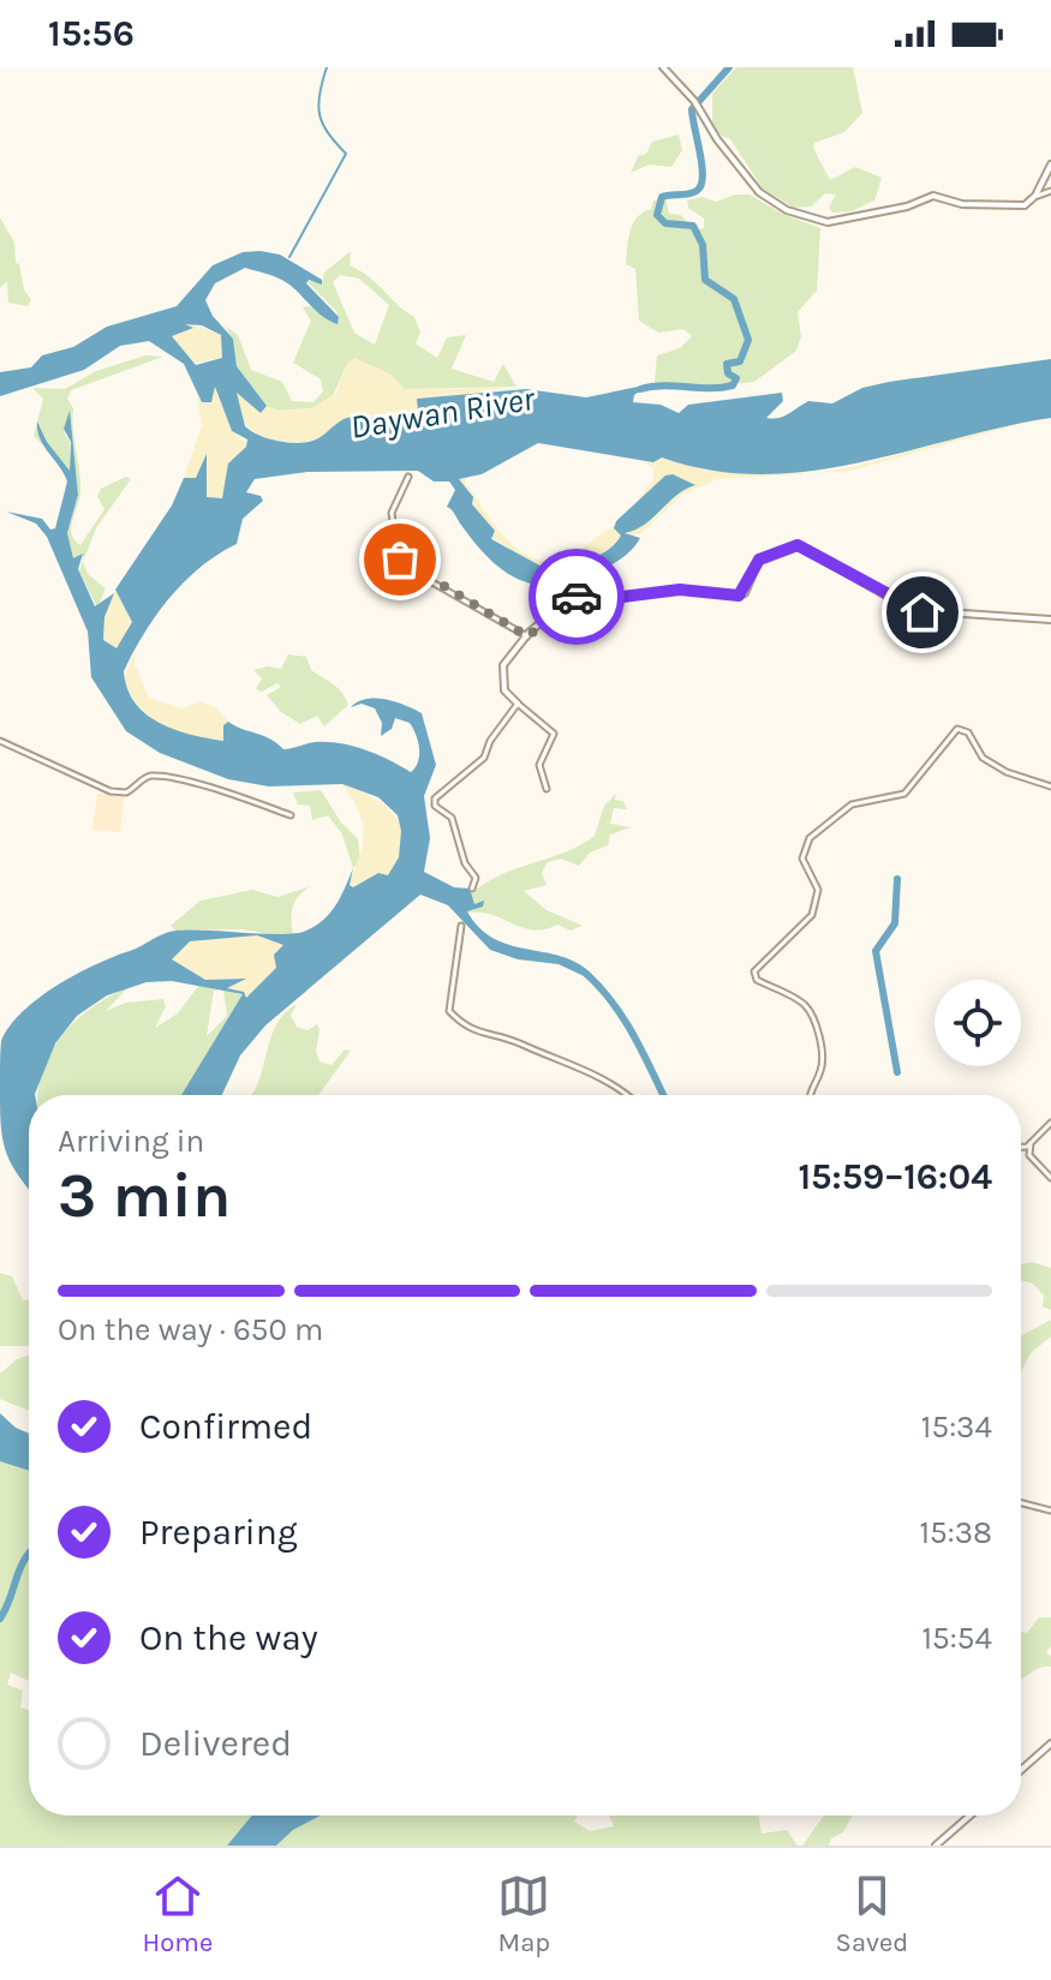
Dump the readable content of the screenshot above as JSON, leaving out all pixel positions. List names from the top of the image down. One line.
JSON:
{"water":["Daywan River"],"page":{"status":"15:56","heading":["3 min","Arriving in","15:59–16:04"],"bar":"On the way · 650 m","list":[["Confirmed","15:34"],["Preparing","15:38"],["On the way","15:54"],"Delivered"],"tabs":["Home","Map","Saved"]}}
